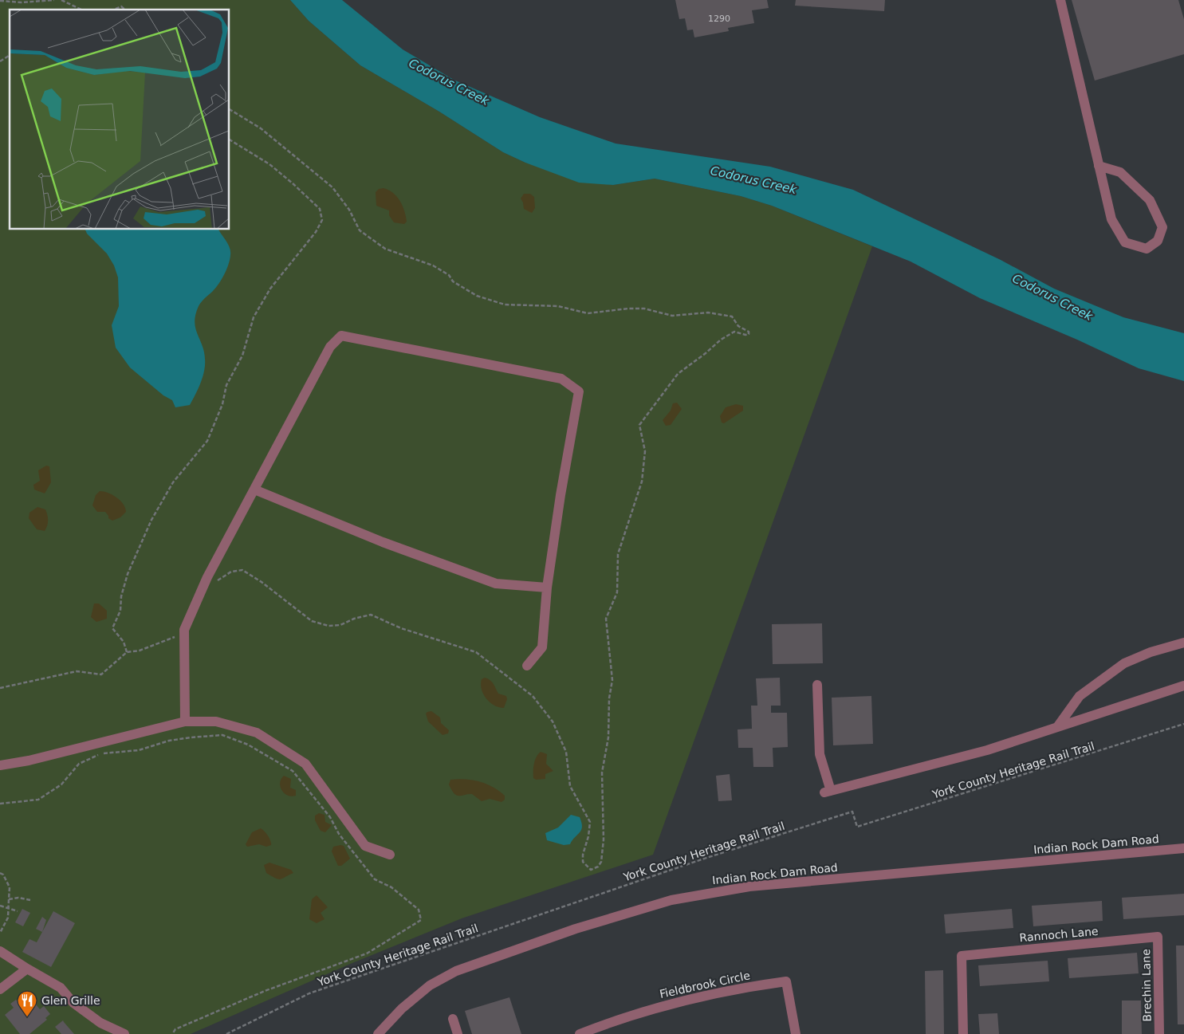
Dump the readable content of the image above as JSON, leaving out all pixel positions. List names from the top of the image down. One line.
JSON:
{"streets":{"street":["Indian Rock Dam Road","Rannoch Lane","Fieldbrook Circle","Brechin Lane"],"path":["York County Heritage Rail Trail"]},"crossings":[["Rannoch Lane","Brechin Lane"]],"water":["Codorus Creek"],"places":{"restaurant":["Glen Grille"]},"house_numbers":["1290"]}
